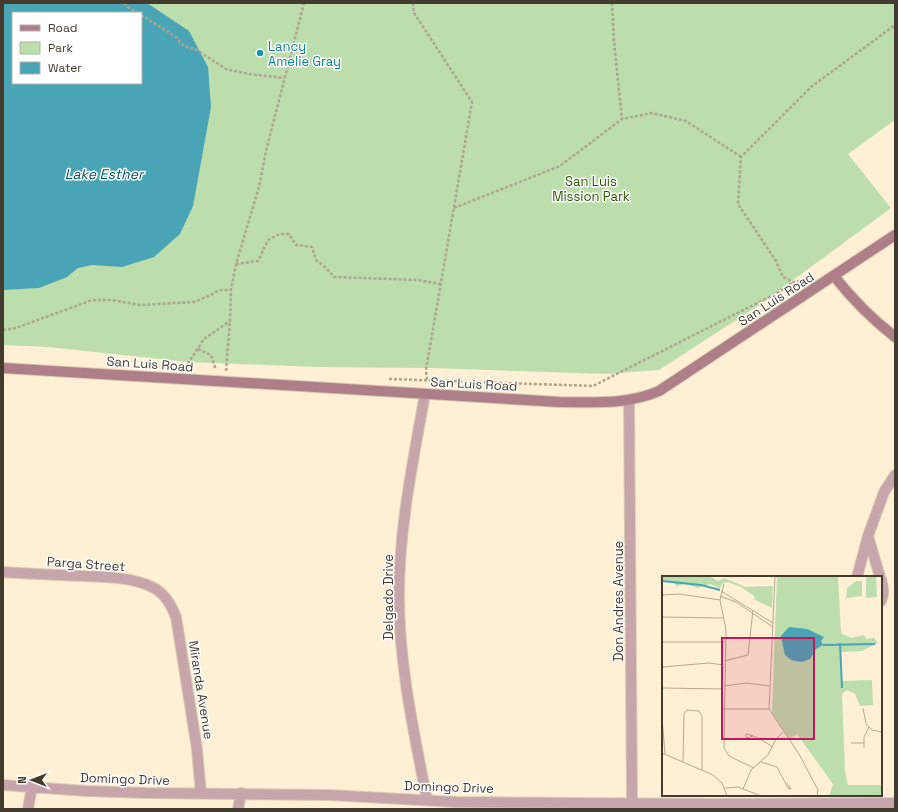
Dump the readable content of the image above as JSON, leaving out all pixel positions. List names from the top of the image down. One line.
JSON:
{"streets":{"street":["San Luis Road","Parga Street","Delgado Drive","Don Andres Avenue","Miranda Avenue","Domingo Drive"]},"crossings":[["San Luis Road","Delgado Drive"],["San Luis Road","Don Andres Avenue"],["Parga Street","Miranda Avenue"],["Delgado Drive","Domingo Drive"],["Don Andres Avenue","Domingo Drive"],["Miranda Avenue","Domingo Drive"]],"water":["Lake Esther"],"parks":["San Luis Mission Park"],"places":["Lancy Amelie Gray"],"legend":["Road","Park","Water"],"north":"left"}
